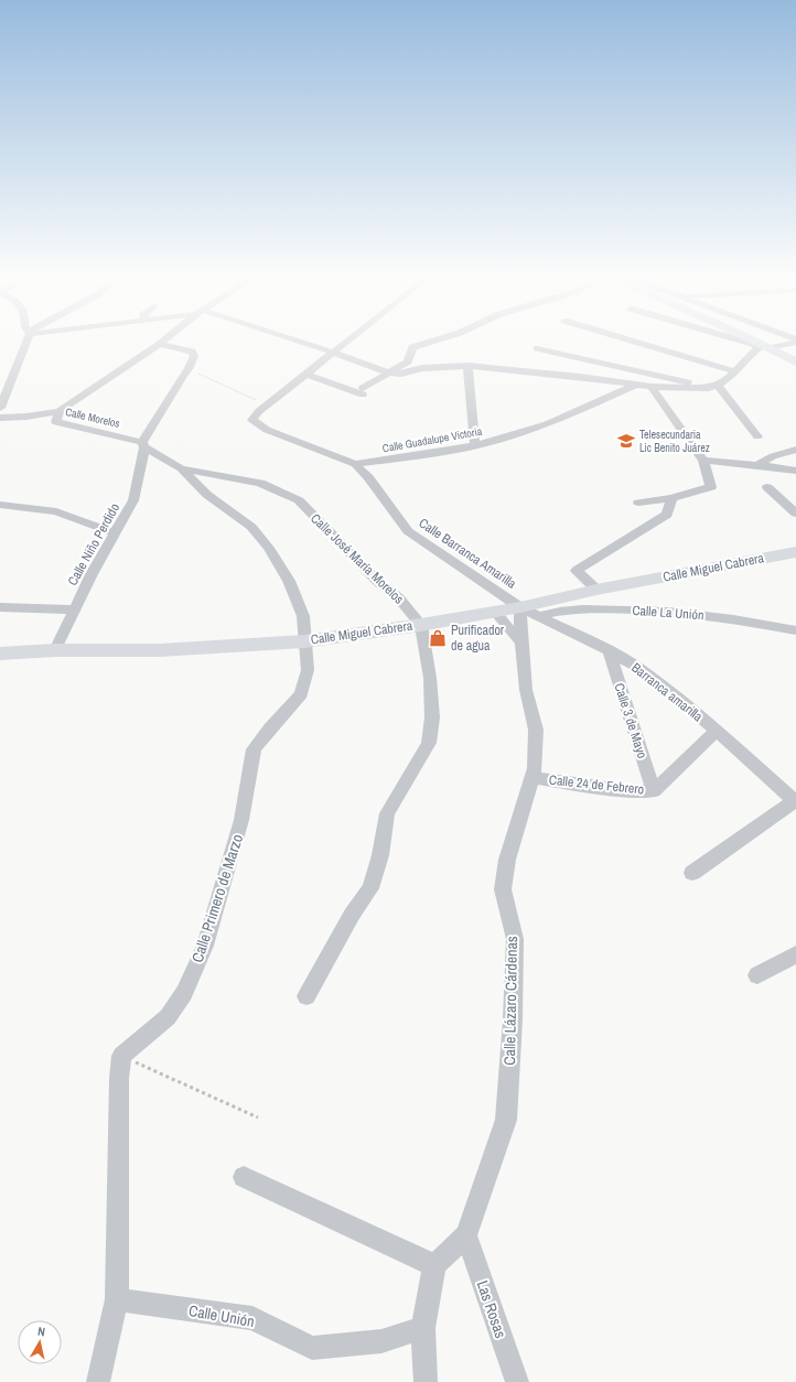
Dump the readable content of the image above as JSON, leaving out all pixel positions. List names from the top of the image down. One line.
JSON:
{"streets":{"street":["Calle Morelos","Calle Guadalupe Victoria","Calle Niño Perdido","Calle Barranca Amarilla","Calle José María Morelos","Calle Miguel Cabrera","Calle La Unión","Barranca amarilla","Calle 3 de Mayo","Calle 24 de Febrero","Calle Primero de Marzo","Calle Lázaro Cárdenas","Las Rosas","Calle Unión"]},"crossings":[["Calle Morelos","Calle Niño Perdido"],["Calle Guadalupe Victoria","Calle Barranca Amarilla"],["Calle Niño Perdido","Calle Miguel Cabrera"],["Calle Barranca Amarilla","Calle Miguel Cabrera"],["Calle Barranca Amarilla","Barranca amarilla"],["Calle Barranca Amarilla","Calle Lázaro Cárdenas"],["Calle José María Morelos","Calle Miguel Cabrera"],["Calle José María Morelos","Calle Primero de Marzo"],["Calle Miguel Cabrera","Barranca amarilla"],["Calle Miguel Cabrera","Calle Primero de Marzo"],["Calle Miguel Cabrera","Calle Lázaro Cárdenas"],["Calle La Unión","Barranca amarilla"],["Barranca amarilla","Calle 3 de Mayo"],["Barranca amarilla","Calle 24 de Febrero"],["Barranca amarilla","Calle Lázaro Cárdenas"],["Calle 3 de Mayo","Calle 24 de Febrero"],["Calle 24 de Febrero","Calle Lázaro Cárdenas"],["Calle Lázaro Cárdenas","Las Rosas"]],"places":{"school or university":["Telesecundaria Lic Benito Juárez"],"shop":["Purificador de agua"]},"north":"top"}
